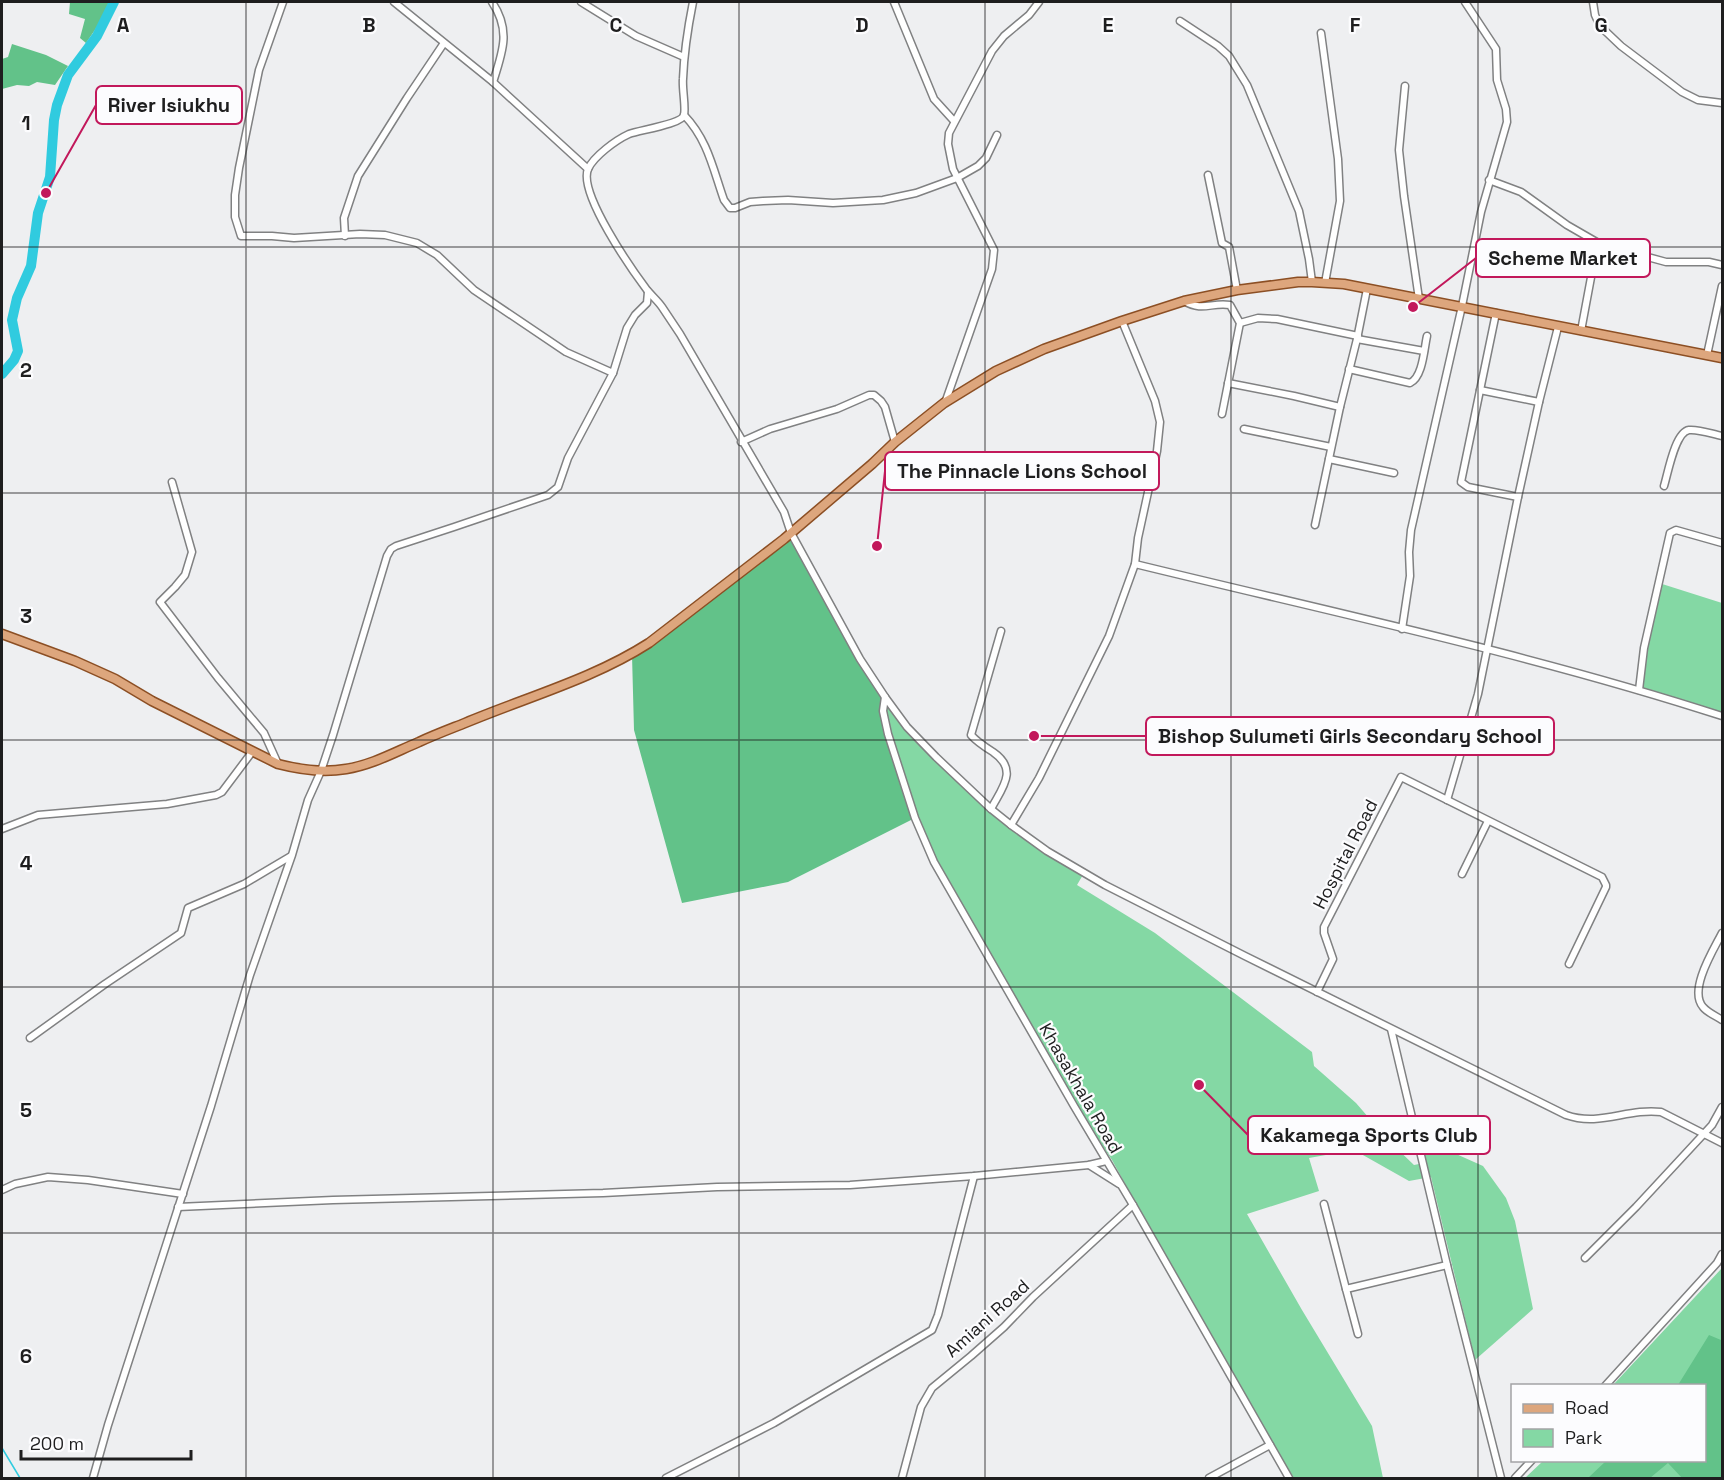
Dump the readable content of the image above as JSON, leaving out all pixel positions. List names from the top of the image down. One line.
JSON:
{"streets":{"street":["Hospital Road","Khasakhala Road","Amiani Road"]},"crossings":[["Khasakhala Road","Amiani Road"]],"places":["River Isiukhu","Scheme Market","The Pinnacle Lions School","Bishop Sulumeti Girls Secondary School","Kakamega Sports Club"],"legend":["Road","Park"],"scale_bar":"200 m","grid":{"columns":["A","B","C","D","E","F","G"],"rows":["1","2","3","4","5","6"]}}
